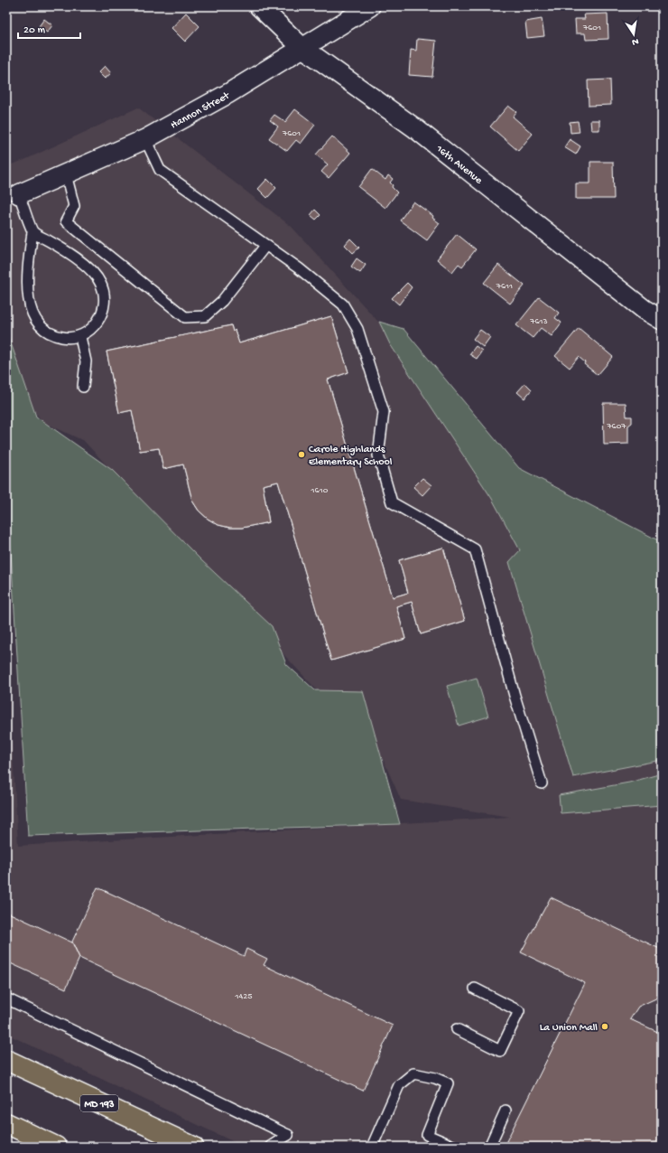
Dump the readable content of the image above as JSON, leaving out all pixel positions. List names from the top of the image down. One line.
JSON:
{"streets":{"main road":["MD 193"],"street":["Hannon Street","16th Avenue"]},"crossings":[["Hannon Street","16th Avenue"]],"places":["Carole Highlands Elementary School","La Union Mall"],"house_numbers":["7601","7601","7611","7613","7607","1610","1425"],"scale_bar":"20 m","north":"bottom"}
